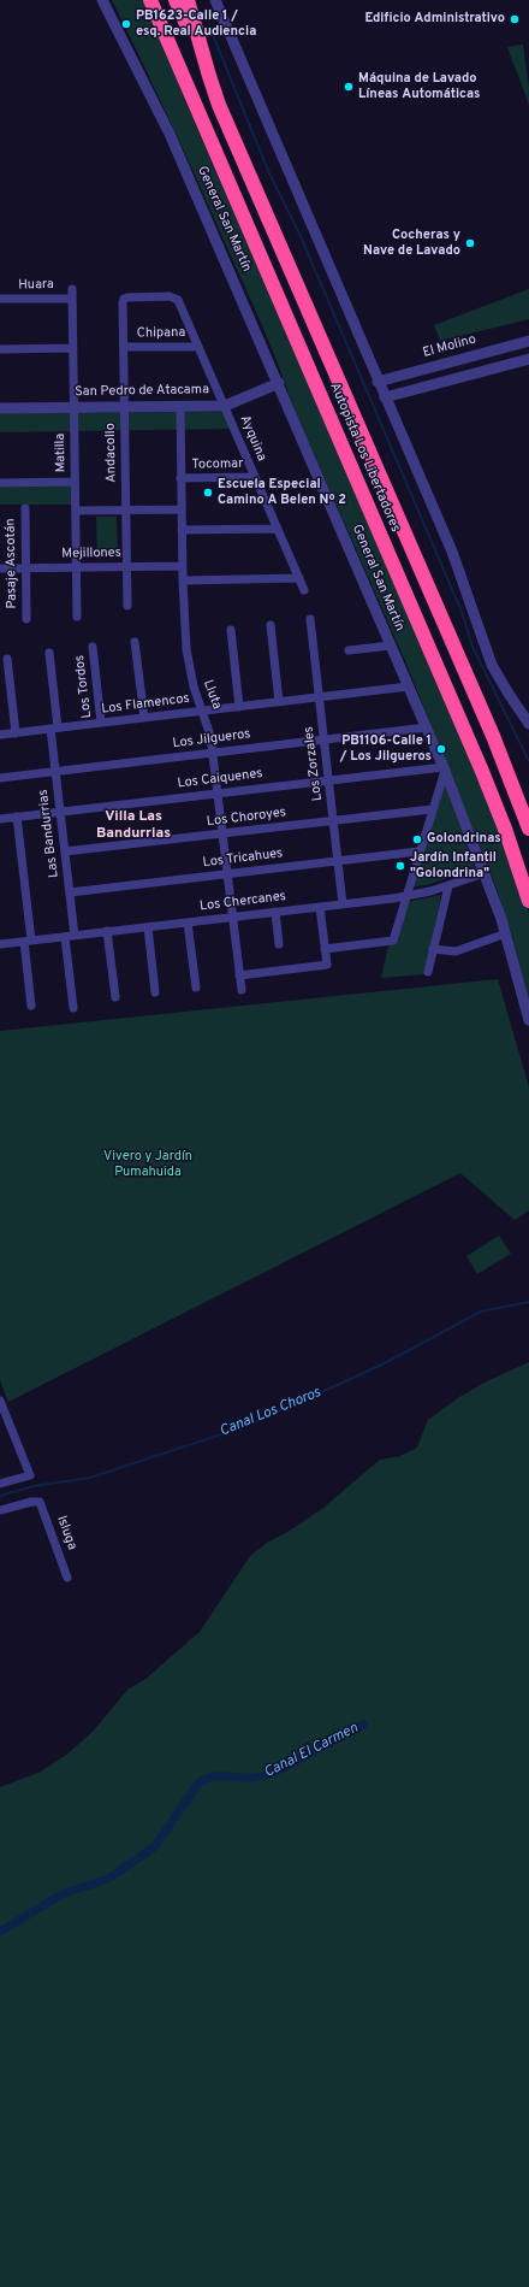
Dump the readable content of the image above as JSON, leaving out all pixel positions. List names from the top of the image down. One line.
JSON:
{"streets":{"highway":["Autopista Los Libertadores"],"street":["General San Martín","Huara","Chipana","El Molino","San Pedro de Atacama","Ayquina","Matilla","Andacollo","Tocomar","Mejillones","Pasaje Ascotán","Los Tordos","Lluta","Los Flamencos","Los Jilgueros","Los Zorzales","Los Caiquenes","Los Choroyes","Las Bandurrias","Los Tricahues","Los Chercanes","Isluga"]},"crossings":[["General San Martín","San Pedro de Atacama"],["General San Martín","Los Flamencos"],["General San Martín","Los Jilgueros"],["General San Martín","Los Caiquenes"],["General San Martín","Los Chercanes"],["Huara","Matilla"],["Chipana","Ayquina"],["Chipana","Andacollo"],["San Pedro de Atacama","Ayquina"],["San Pedro de Atacama","Matilla"],["San Pedro de Atacama","Andacollo"],["San Pedro de Atacama","Lluta"],["Ayquina","Andacollo"],["Ayquina","Tocomar"],["Matilla","Mejillones"],["Andacollo","Mejillones"],["Tocomar","Lluta"],["Mejillones","Pasaje Ascotán"],["Mejillones","Lluta"],["Los Tordos","Los Flamencos"],["Lluta","Los Flamencos"],["Lluta","Los Jilgueros"],["Lluta","Los Caiquenes"],["Lluta","Los Choroyes"],["Lluta","Los Tricahues"],["Lluta","Los Chercanes"],["Los Flamencos","Los Zorzales"],["Los Flamencos","Las Bandurrias"],["Los Jilgueros","Los Zorzales"],["Los Jilgueros","Las Bandurrias"],["Los Zorzales","Los Caiquenes"],["Los Zorzales","Los Choroyes"],["Los Zorzales","Los Tricahues"],["Los Zorzales","Los Chercanes"],["Los Caiquenes","Las Bandurrias"],["Los Choroyes","Las Bandurrias"],["Las Bandurrias","Los Tricahues"],["Las Bandurrias","Los Chercanes"]],"districts":["Villa Las Bandurrias"],"water":["Canal Los Choros","Canal El Carmen"],"parks":["Vivero y Jardín Pumahuida"],"places":["Edificio Administrativo","PB1623-Calle 1 / esq. Real Audiencia","Máquina de Lavado Líneas Automáticas","Cocheras y Nave de Lavado","Escuela Especial Camino A Belen Nº 2","PB1106-Calle 1 / Los Jilgueros","Golondrinas","Jardín Infantil \"Golondrina\""]}
